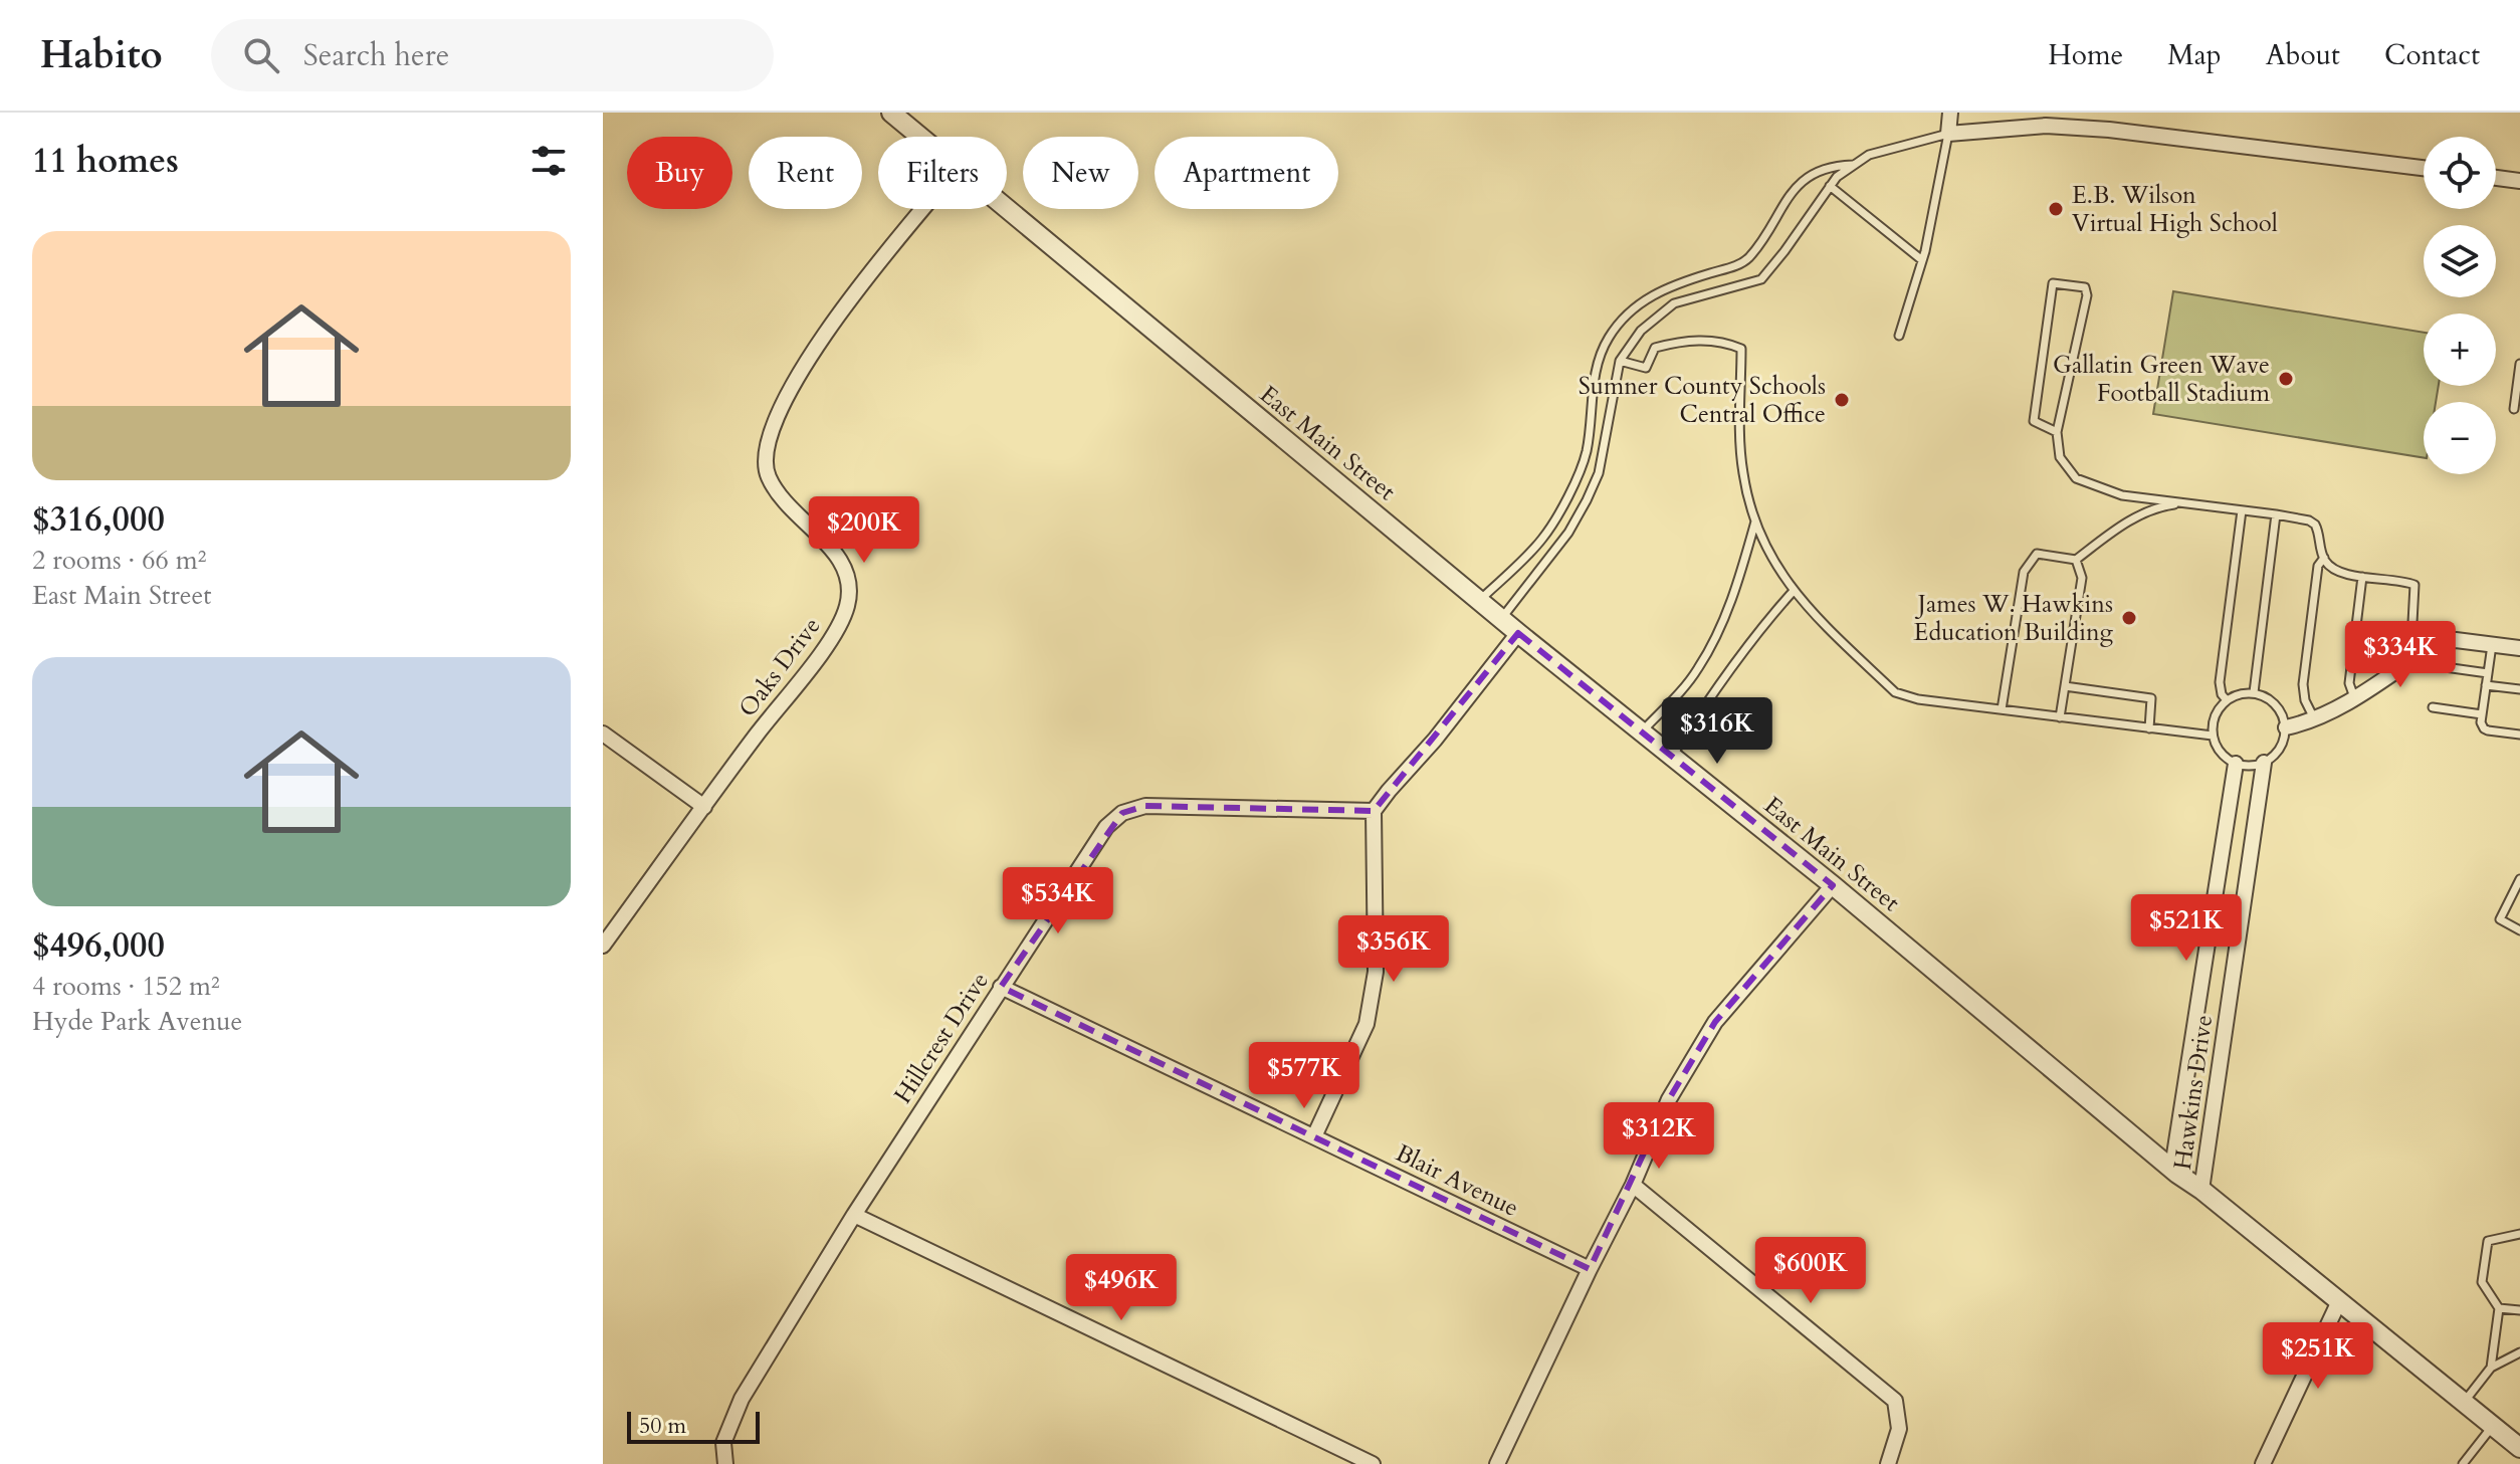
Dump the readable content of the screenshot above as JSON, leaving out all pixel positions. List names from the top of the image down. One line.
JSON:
{"streets":{"street":["East Main Street","Oaks Drive","Hillcrest Drive","Hawkins Drive","Blair Avenue"]},"crossings":[["East Main Street","Hawkins Drive"],["Hillcrest Drive","Blair Avenue"]],"places":["E.B. Wilson Virtual High School","Gallatin Green Wave Football Stadium","Sumner County Schools Central Office","James W. Hawkins Education Building"],"scale_bar":"50 m","page":{"header":"Habito","search":"Search here","nav":["Home","Map","About","Contact"],"heading":"11 homes","map_buttons":["+","−"],"chip":["Buy","Rent","Filters","New","Apartment"],"list":[{"name":"$316,000","note":"2 rooms · 66 m² · East Main Street"},{"name":"$496,000","note":"4 rooms · 152 m² · Hyde Park Avenue"}],"price":["$200K","$334K","$316K","$534K","$521K","$356K","$577K","$312K","$600K","$496K","$251K"],"scale":"50 m"}}
